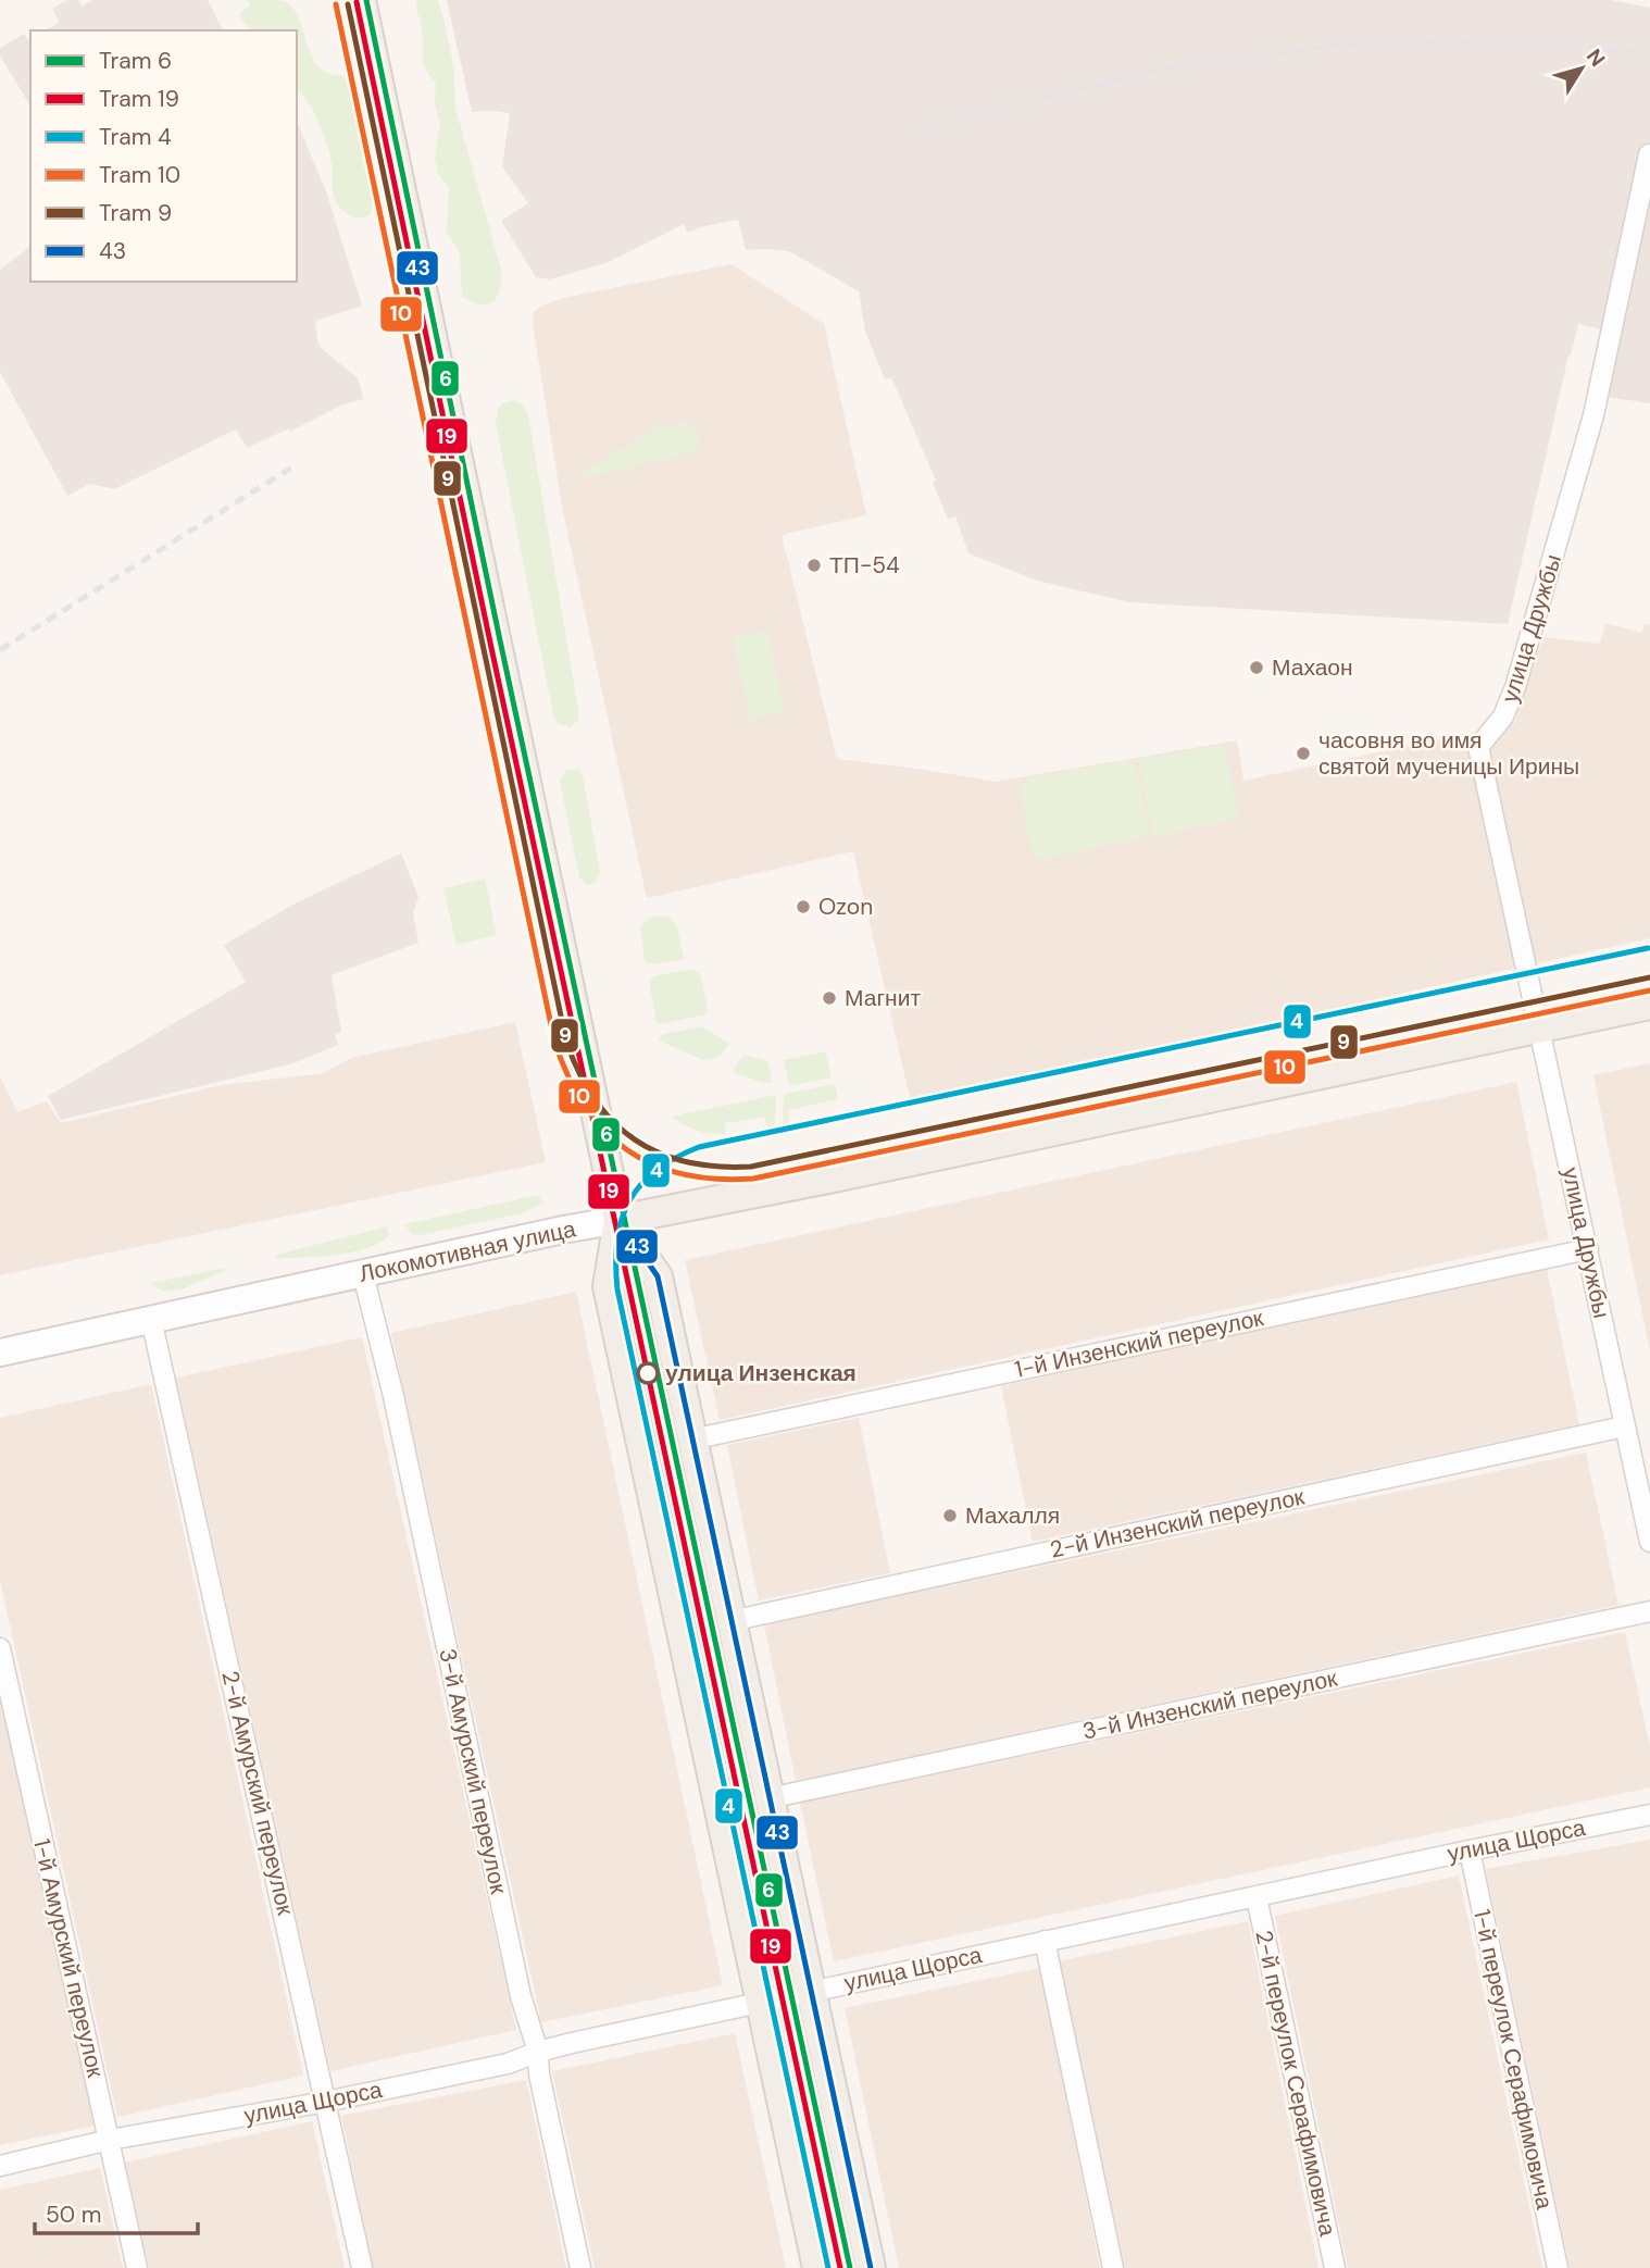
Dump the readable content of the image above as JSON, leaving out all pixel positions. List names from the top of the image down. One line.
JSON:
{"streets":{"main road":["Локомотивная улица"],"street":["улица Дружбы","1-й Инзенский переулок","2-й Инзенский переулок","3-й Инзенский переулок","3-й Амурский переулок","2-й Амурский переулок","улица Щорса","1-й Амурский переулок","1-й переулок Серафимовича","2-й переулок Серафимовича"]},"crossings":[["улица Дружбы","Локомотивная улица"],["улица Дружбы","1-й Инзенский переулок"],["улица Дружбы","2-й Инзенский переулок"],["Локомотивная улица","3-й Амурский переулок"],["Локомотивная улица","2-й Амурский переулок"],["3-й Амурский переулок","улица Щорса"],["2-й Амурский переулок","улица Щорса"],["улица Щорса","1-й Амурский переулок"],["улица Щорса","1-й переулок Серафимовича"],["улица Щорса","2-й переулок Серафимовича"]],"places":["ТП-54","Махаон","часовня во имя святой мученицы Ирины","Ozon","Магнит","улица Инзенская","Махалля"],"lines":["tram line 6","transit line 43","tram line 19","tram line 10","tram line 9","tram line 4"],"legend":["Tram 6","Tram 19","Tram 4","Tram 10","Tram 9","43"],"scale_bar":"50 m","north":"top right"}
